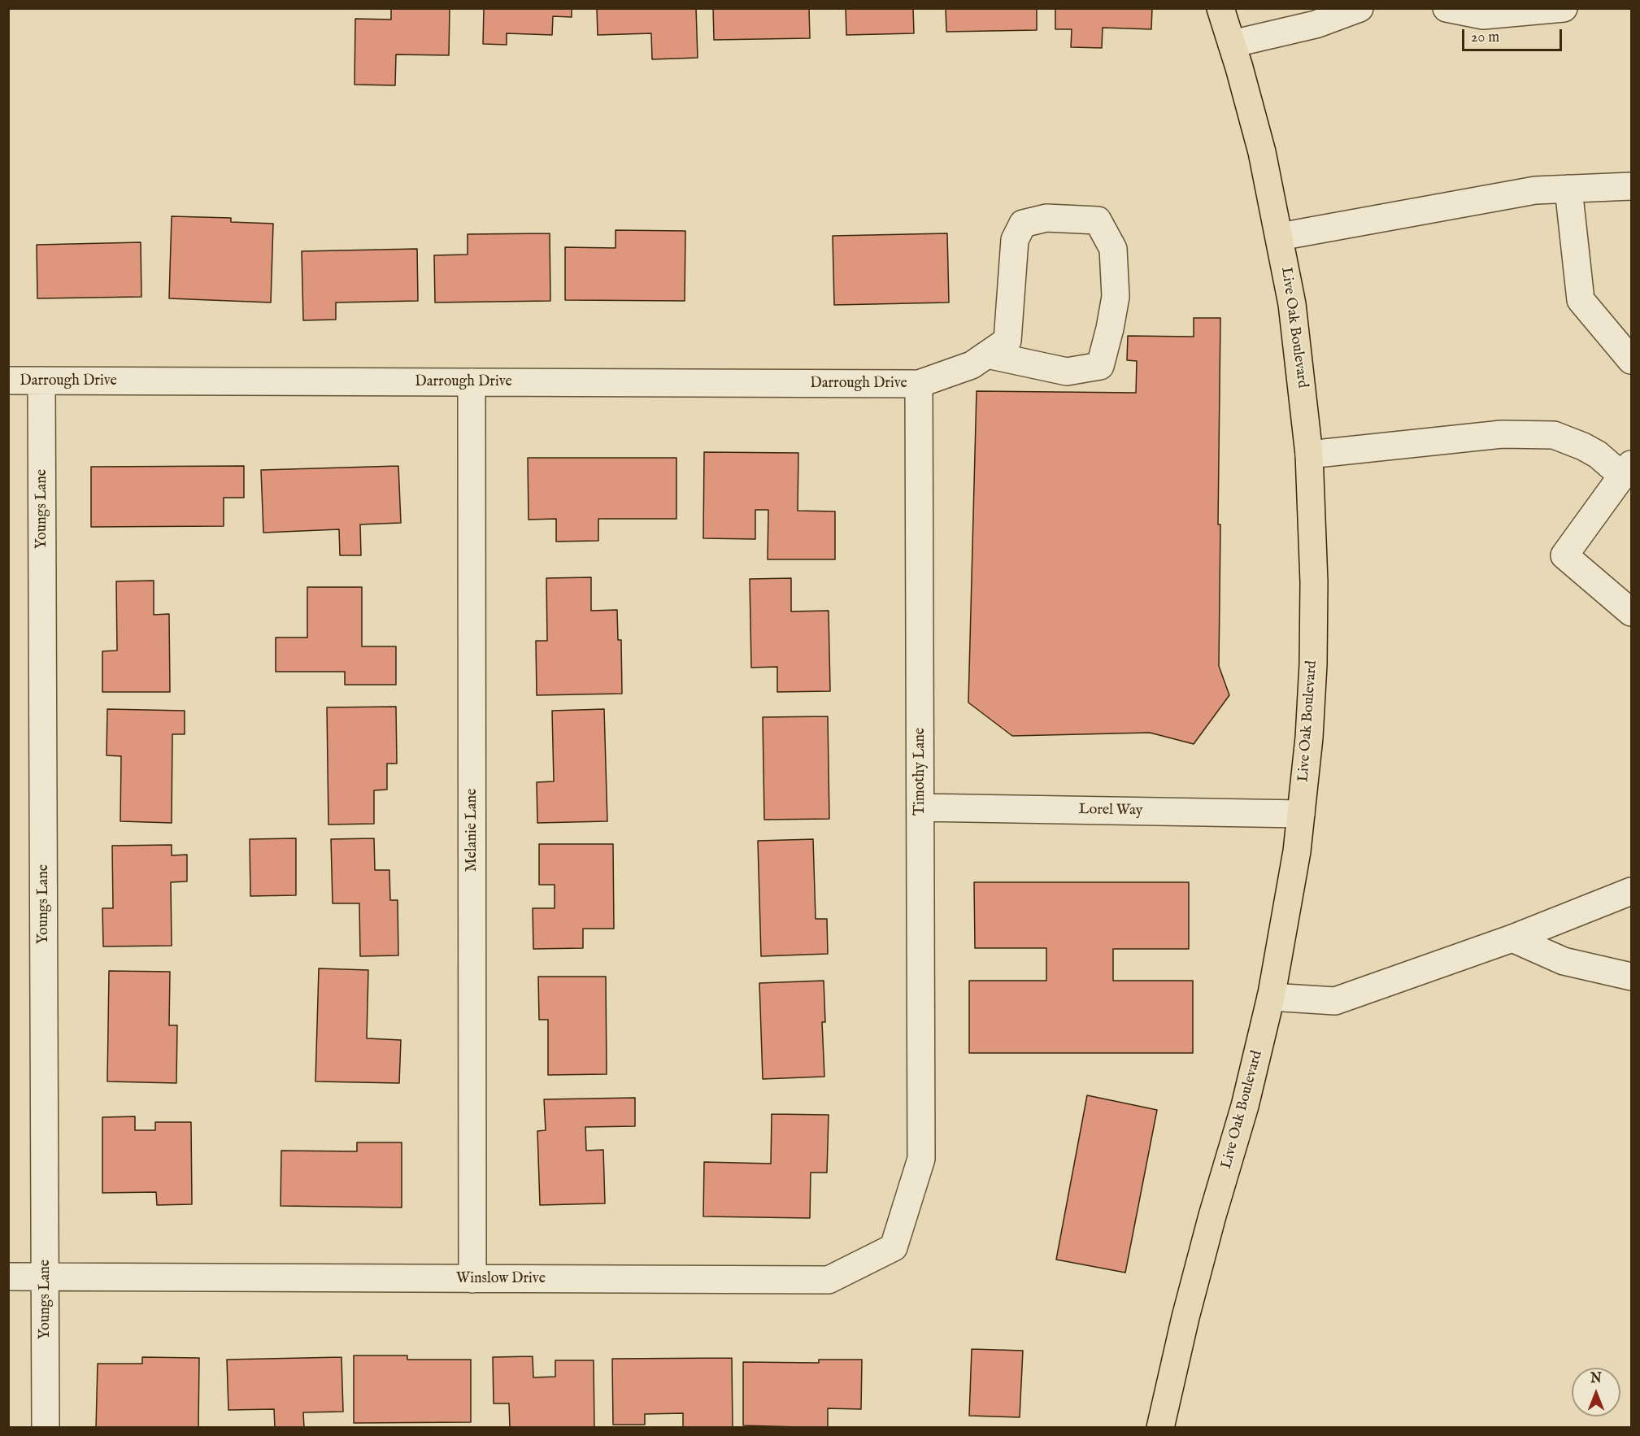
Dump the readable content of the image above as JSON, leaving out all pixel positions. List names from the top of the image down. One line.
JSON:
{"streets":{"main road":["Live Oak Boulevard"],"street":["Darrough Drive","Youngs Lane","Timothy Lane","Lorel Way","Melanie Lane","Winslow Drive"]},"crossings":[["Live Oak Boulevard","Lorel Way"],["Darrough Drive","Youngs Lane"],["Darrough Drive","Timothy Lane"],["Darrough Drive","Melanie Lane"],["Youngs Lane","Winslow Drive"],["Timothy Lane","Lorel Way"],["Timothy Lane","Winslow Drive"],["Melanie Lane","Winslow Drive"]],"scale_bar":"20 m","north":"top"}
